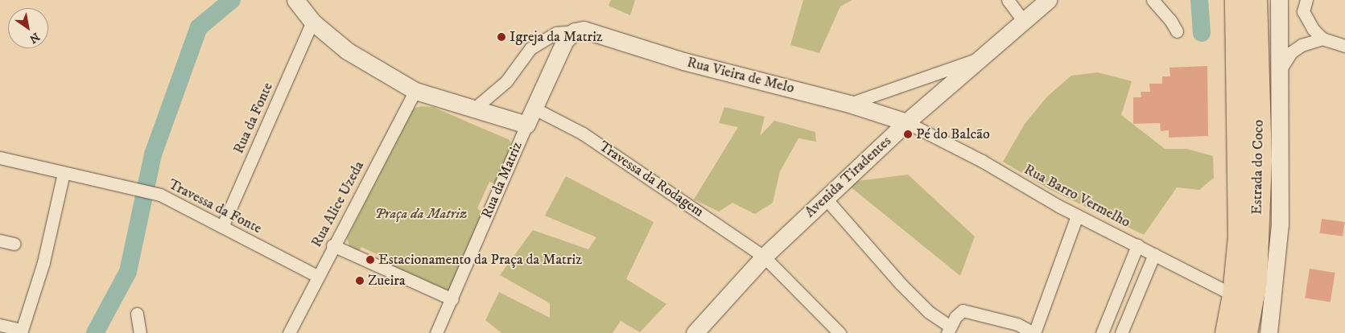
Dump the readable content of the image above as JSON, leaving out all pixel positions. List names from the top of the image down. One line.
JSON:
{"streets":{"highway":["Estrada do Coco"],"street":["Rua Vieira de Melo","Rua da Fonte","Avenida Tiradentes","Travessa da Rodagem","Rua da Matriz","Rua Barro Vermelho","Rua Alice Uzeda","Travessa da Fonte"]},"crossings":[["Rua Vieira de Melo","Avenida Tiradentes"],["Rua Vieira de Melo","Rua da Matriz"],["Rua Vieira de Melo","Rua Barro Vermelho"],["Rua da Fonte","Travessa da Fonte"],["Estrada do Coco","Rua Barro Vermelho"],["Avenida Tiradentes","Travessa da Rodagem"],["Avenida Tiradentes","Rua Barro Vermelho"],["Travessa da Rodagem","Rua da Matriz"],["Rua Alice Uzeda","Travessa da Fonte"]],"parks":["Praça da Matriz"],"places":["Igreja da Matriz","Pé do Balcão","Estacionamento da Praça da Matriz","Zueira"],"north":"bottom right"}
